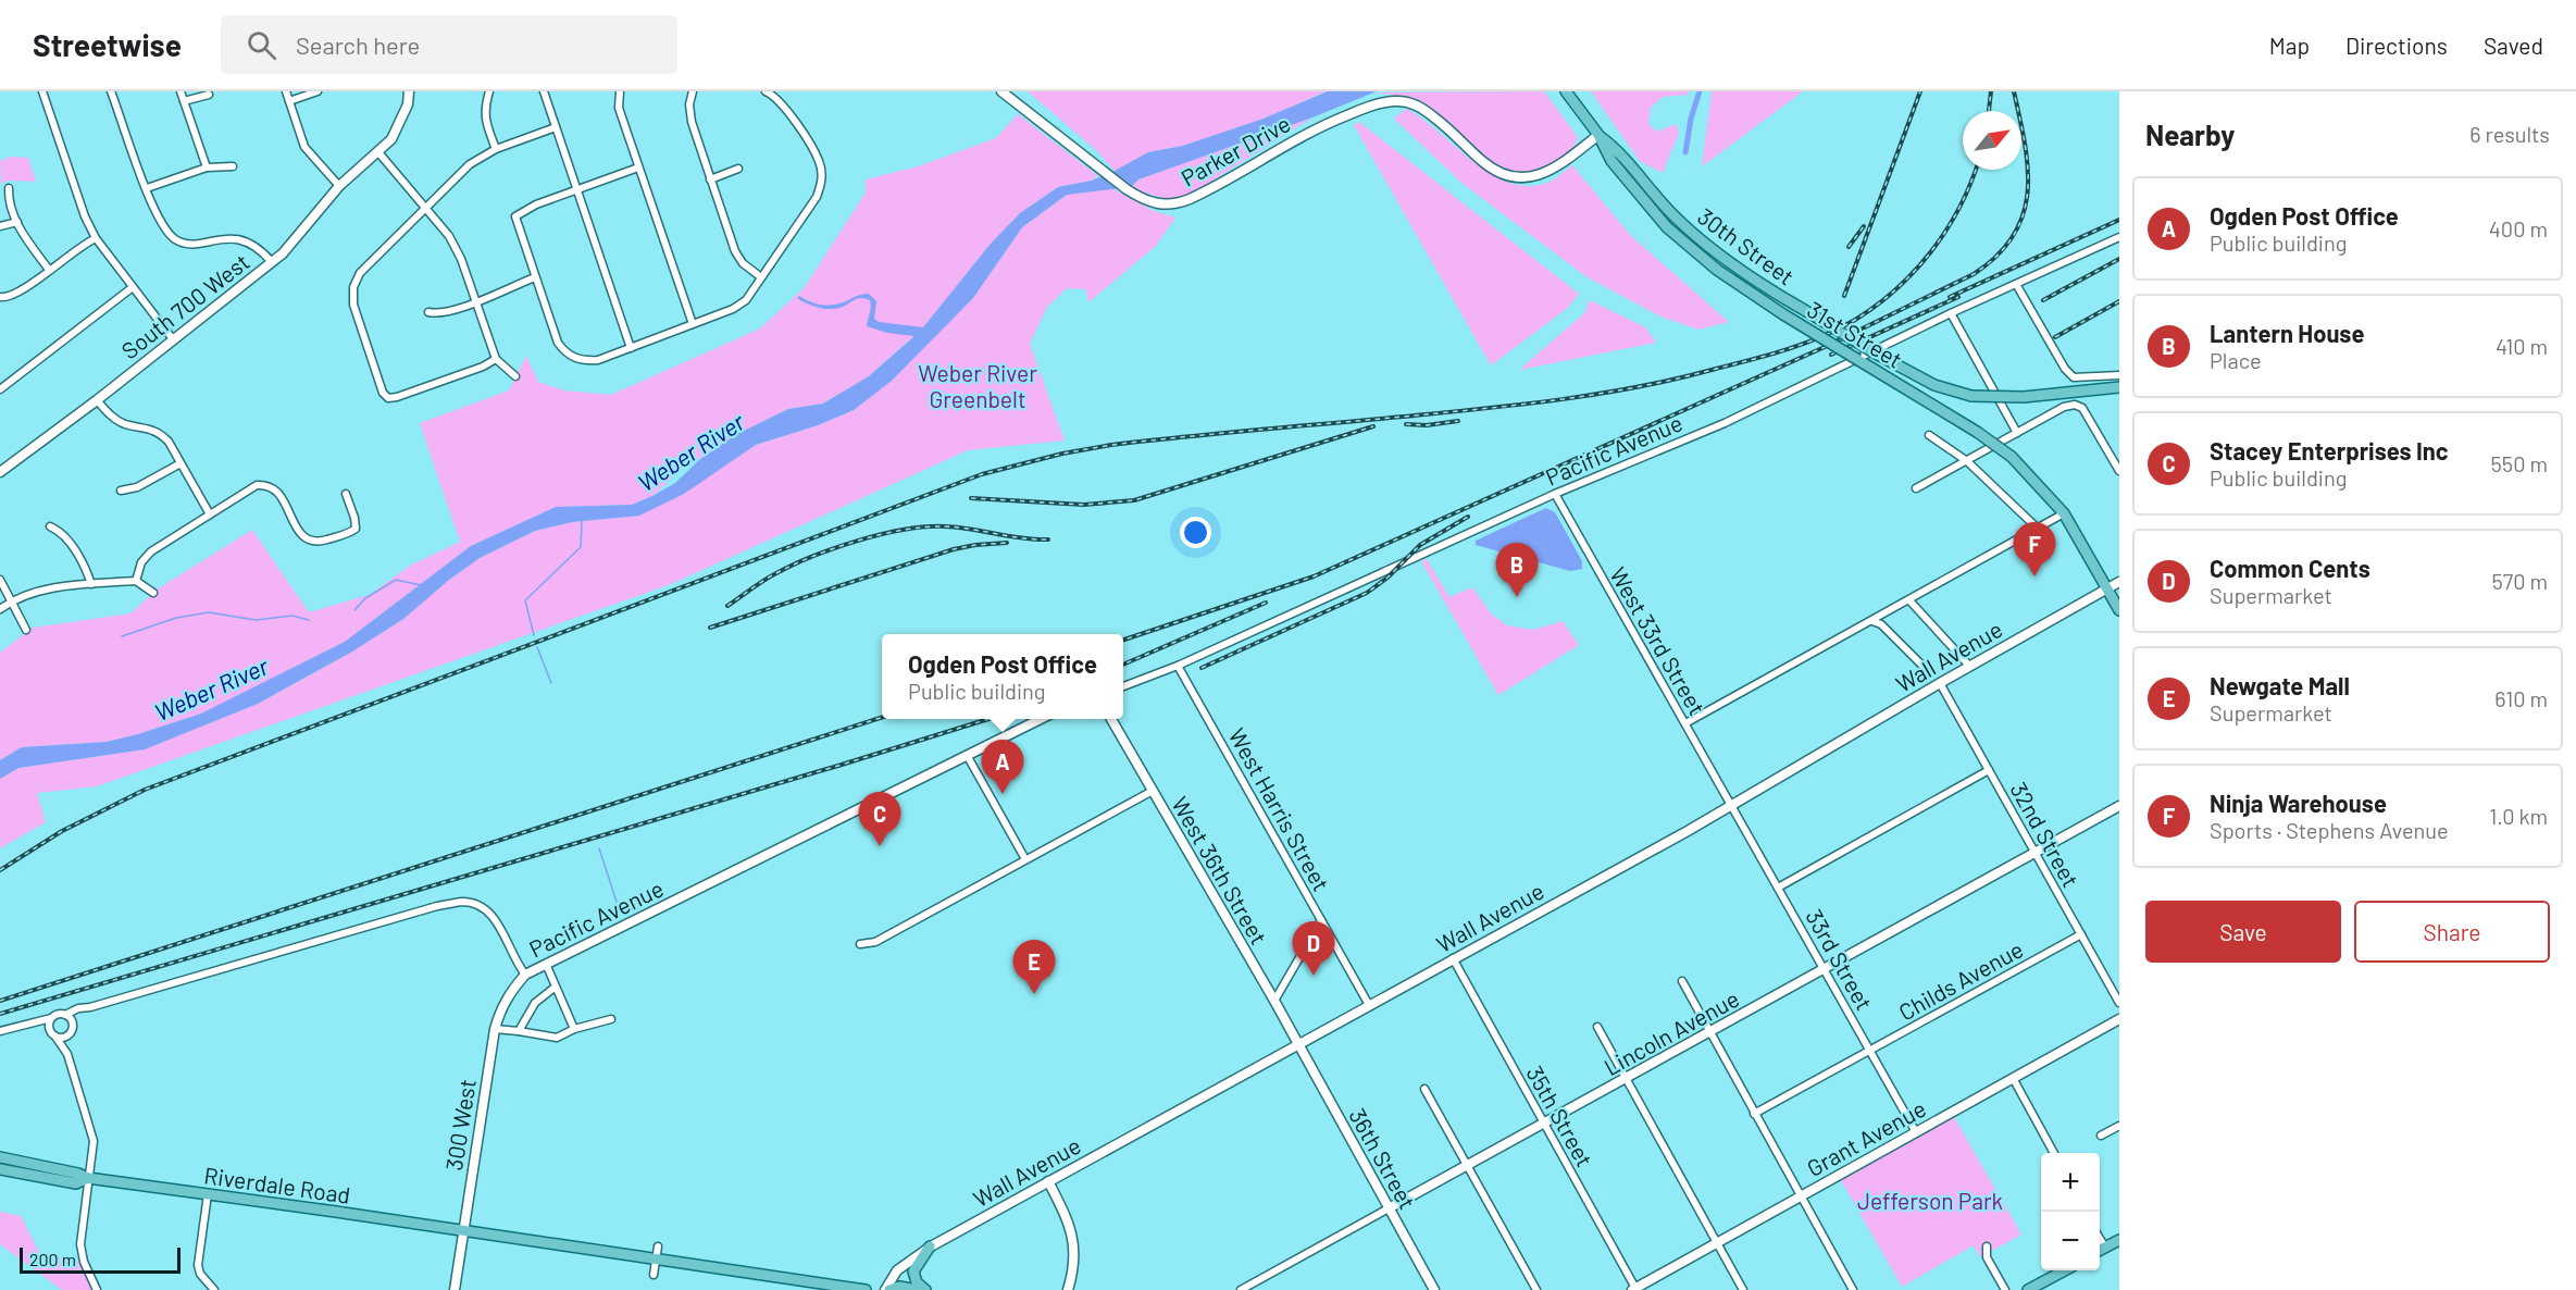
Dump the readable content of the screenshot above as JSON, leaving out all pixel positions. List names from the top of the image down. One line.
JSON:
{"streets":{"main road":["30th Street","31st Street","Riverdale Road"],"street":["Parker Drive","South 700 West","Pacific Avenue","West 33rd Street","Wall Avenue","West Harris Street","32nd Street","West 36th Street","33rd Street","Childs Avenue","Lincoln Avenue","35th Street","300 West","Grant Avenue","36th Street"]},"crossings":[["Parker Drive","30th Street"],["Parker Drive","31st Street"],["30th Street","31st Street"],["31st Street","Wall Avenue"],["Pacific Avenue","West 33rd Street"],["Pacific Avenue","West Harris Street"],["Pacific Avenue","300 West"],["West 33rd Street","Wall Avenue"],["West 33rd Street","33rd Street"],["Wall Avenue","West Harris Street"],["Wall Avenue","32nd Street"],["Wall Avenue","West 36th Street"],["Wall Avenue","33rd Street"],["Wall Avenue","35th Street"],["Wall Avenue","36th Street"],["32nd Street","Childs Avenue"],["32nd Street","Lincoln Avenue"],["West 36th Street","36th Street"],["33rd Street","Childs Avenue"],["33rd Street","Lincoln Avenue"],["33rd Street","Grant Avenue"],["Lincoln Avenue","35th Street"],["Lincoln Avenue","36th Street"],["35th Street","Grant Avenue"],["300 West","Riverdale Road"]],"water":["Weber River"],"parks":["Weber River Greenbelt","Jefferson Park"],"scale_bar":"200 m","north":"top right","page":{"header":"Streetwise","search":"Search here","nav":["Map","Directions","Saved"],"heading":["Nearby","6 results"],"list":[{"mark":"A","name":"Ogden Post Office","note":"Public building","value":"400 m"},{"mark":"B","name":"Lantern House","note":"Place","value":"410 m"},{"mark":"C","name":"Stacey Enterprises Inc","note":"Public building","value":"550 m"},{"mark":"D","name":"Common Cents","note":"Supermarket","value":"570 m"},{"mark":"E","name":"Newgate Mall","note":"Supermarket","value":"610 m"},{"mark":"F","name":"Ninja Warehouse","note":"Sports · Stephens Avenue","value":"1.0 km"}],"pins":["F","B","A","C","D","E"],"popup":["Ogden Post Office","Public building"],"buttons":["Save","Share"],"map_buttons":["+","−"],"scale":"200 m"}}
